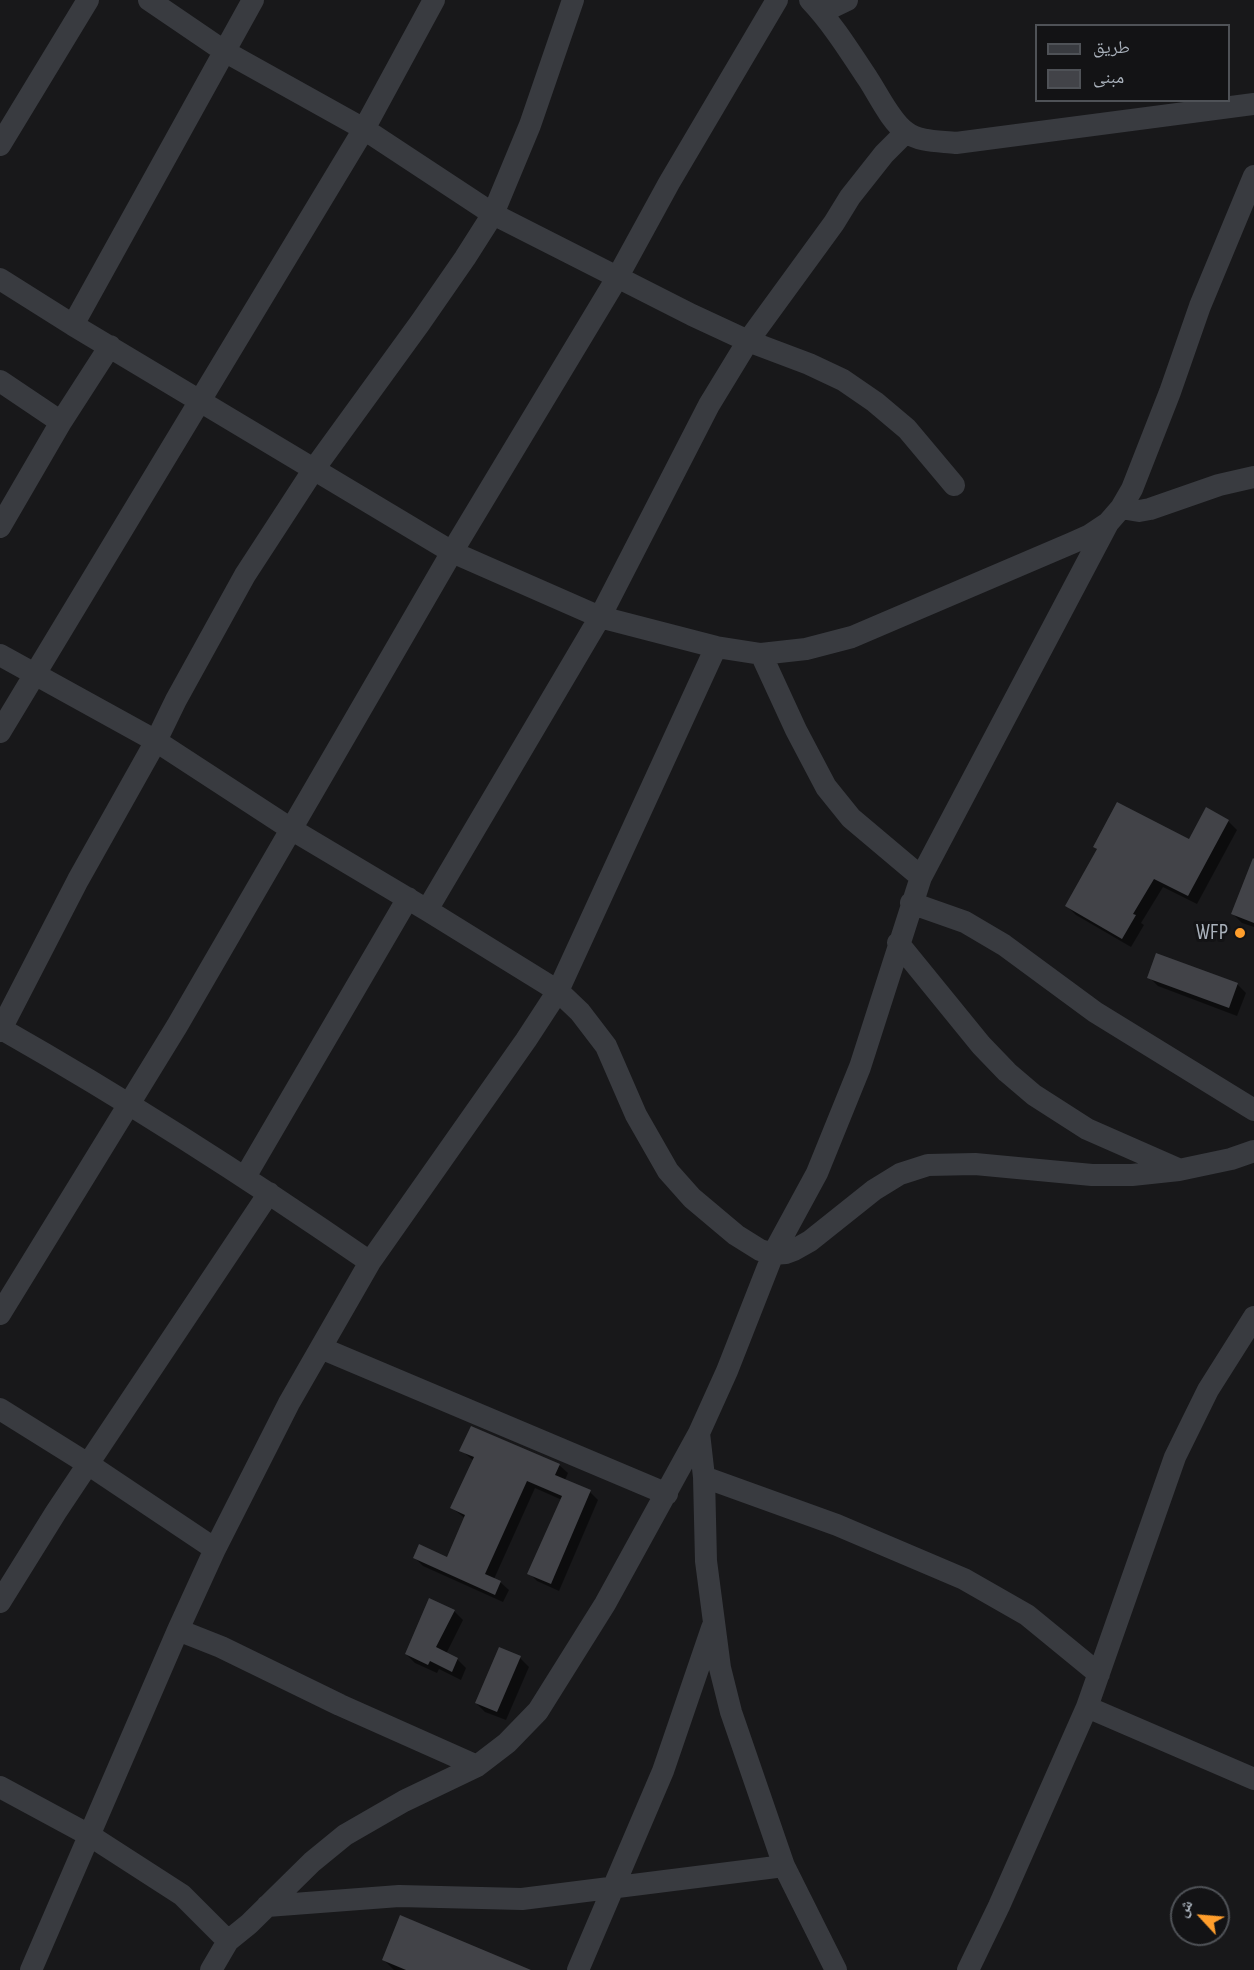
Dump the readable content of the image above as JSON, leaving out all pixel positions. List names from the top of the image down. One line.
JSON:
{"places":["WFP"],"legend":["طريق","مبنى"],"north":"top left"}
